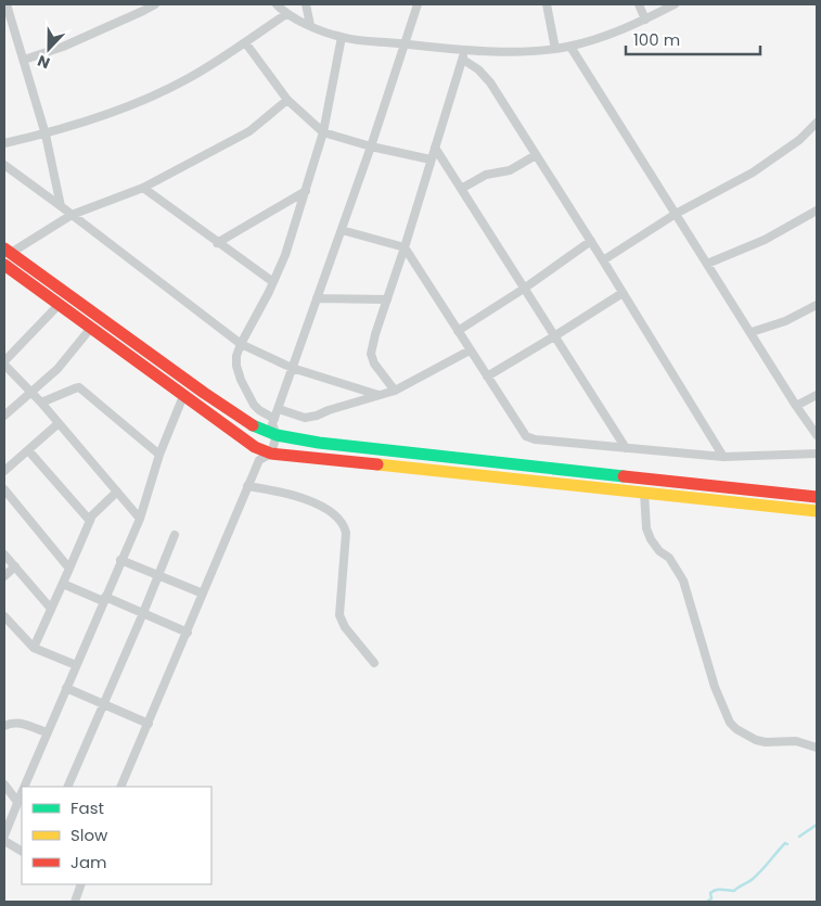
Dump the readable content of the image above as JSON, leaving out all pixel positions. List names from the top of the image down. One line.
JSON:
{"legend":["Fast","Slow","Jam"],"scale_bar":"100 m","north":"bottom"}
